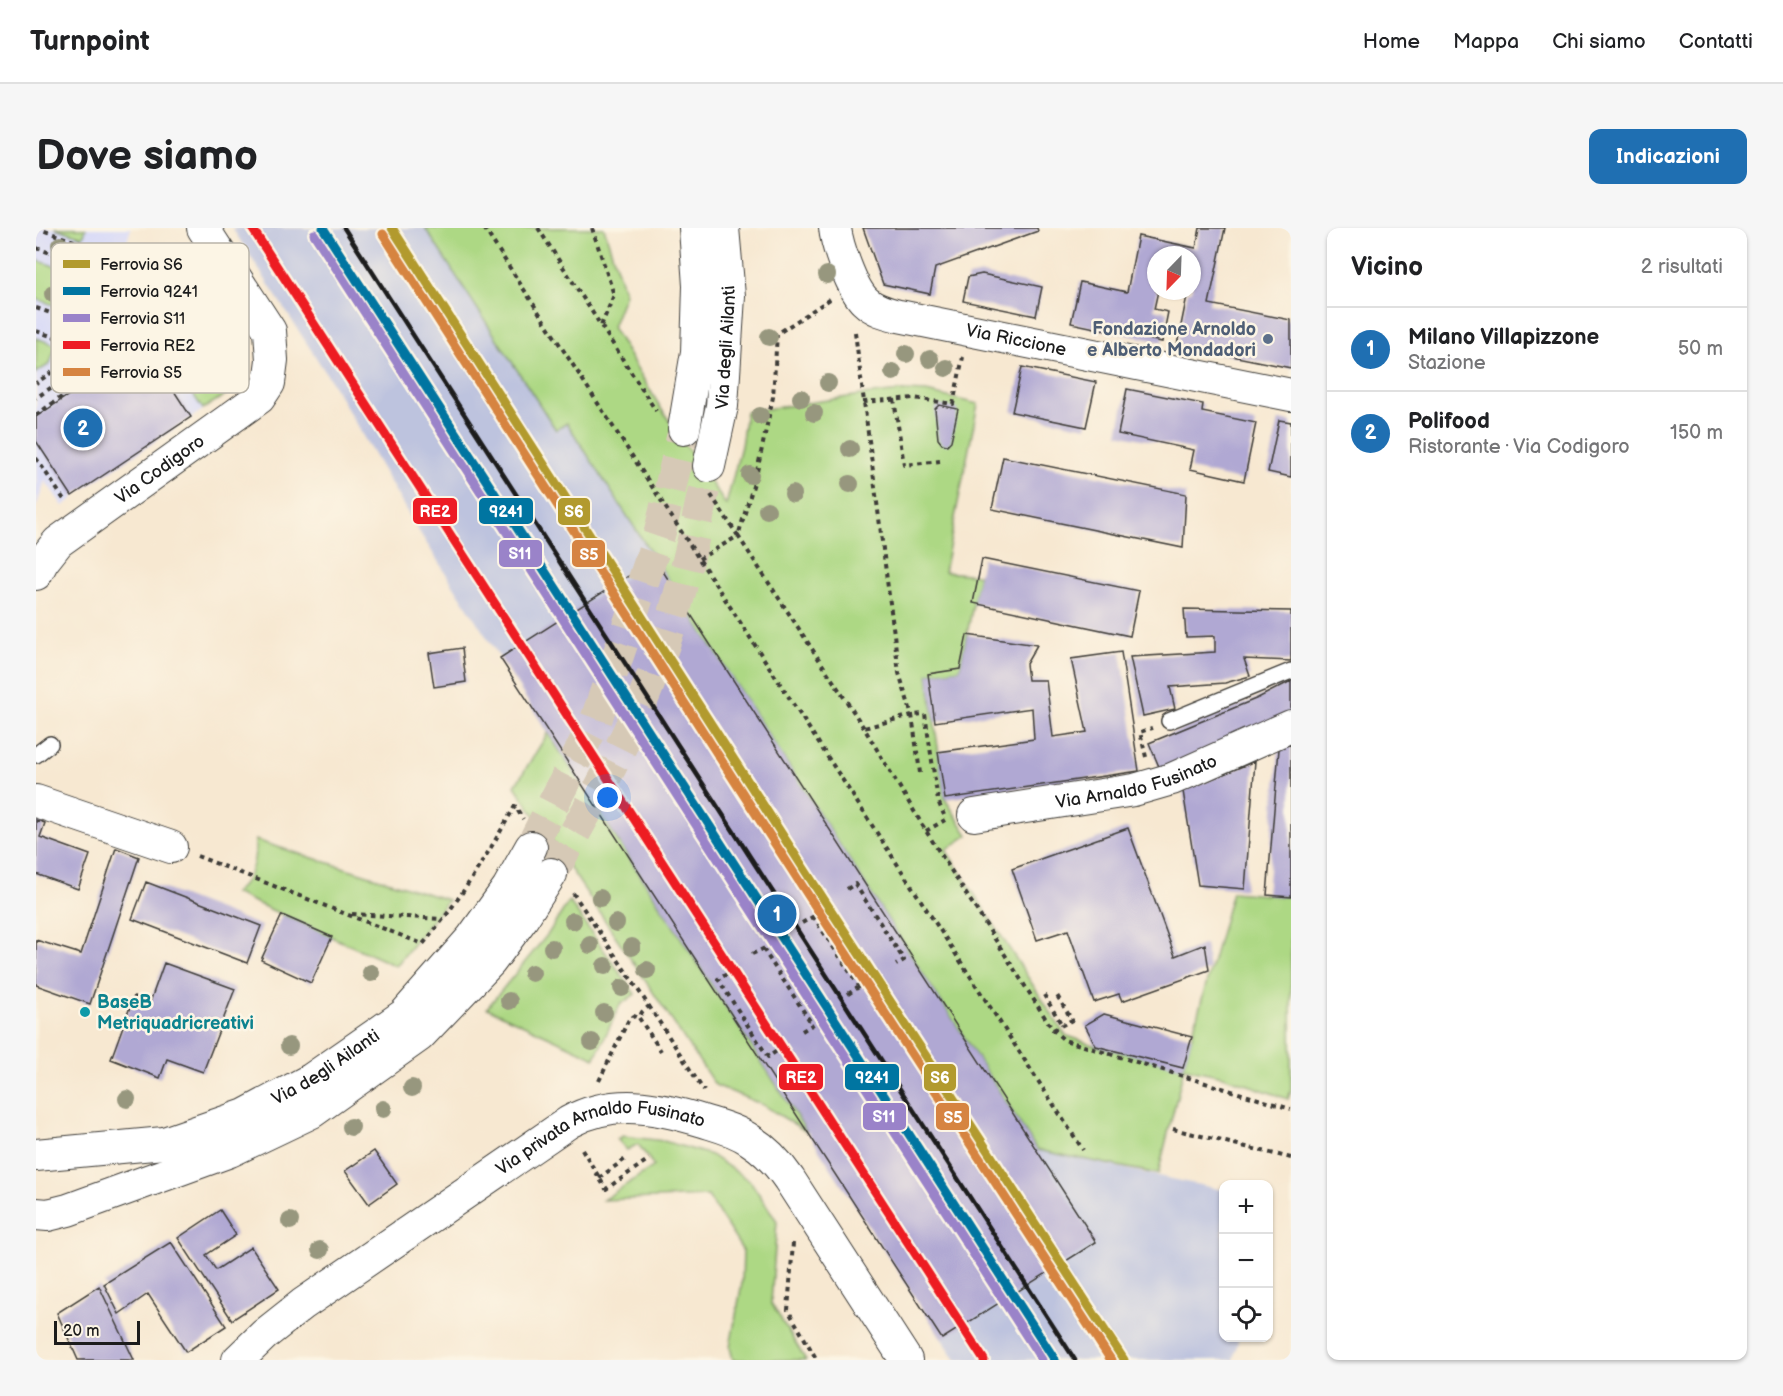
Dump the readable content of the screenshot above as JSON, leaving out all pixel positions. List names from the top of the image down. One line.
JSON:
{"streets":{"street":["Via Riccione","Via degli Ailanti","Via Codigoro","Via Arnaldo Fusinato","Via privata Arnaldo Fusinato"]},"places":["Fondazione Arnoldo e Alberto Mondadori","BaseB Metriquadricreativi"],"lines":["rail line S6","rail line 9241","rail line RE2","rail line S11","rail line S5"],"legend":["Ferrovia S6","Ferrovia 9241","Ferrovia S11","Ferrovia RE2","Ferrovia S5"],"scale_bar":"20 m","north":"bottom left","page":{"header":"Turnpoint","nav":["Home","Mappa","Chi siamo","Contatti"],"buttons":"Indicazioni","title":"Dove siamo","heading":["Vicino","2 risultati"],"list":[{"mark":"1","name":"Milano Villapizzone","note":"Stazione","value":"50 m"},{"mark":"2","name":"Polifood","note":"Ristorante · Via Codigoro","value":"150 m"}],"pins":["2","1"],"map_buttons":["+","−"],"scale":"20 m"}}
